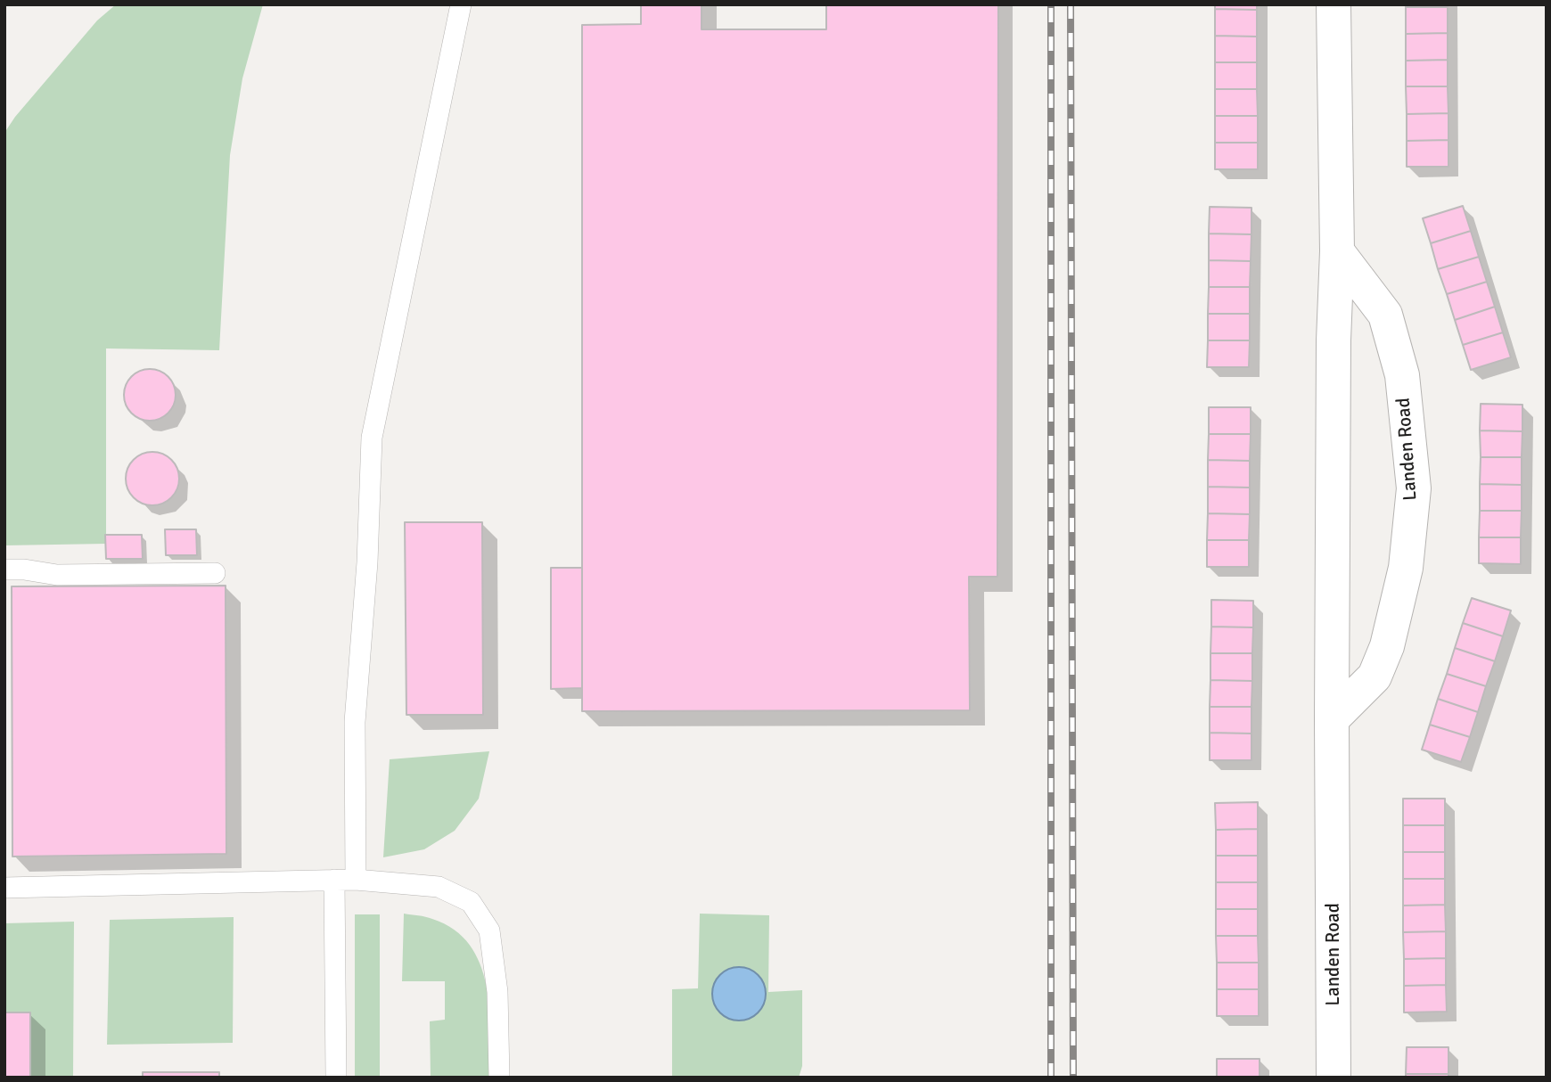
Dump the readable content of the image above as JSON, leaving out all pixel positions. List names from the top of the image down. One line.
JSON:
{"streets":{"street":["Landen Road"]}}
